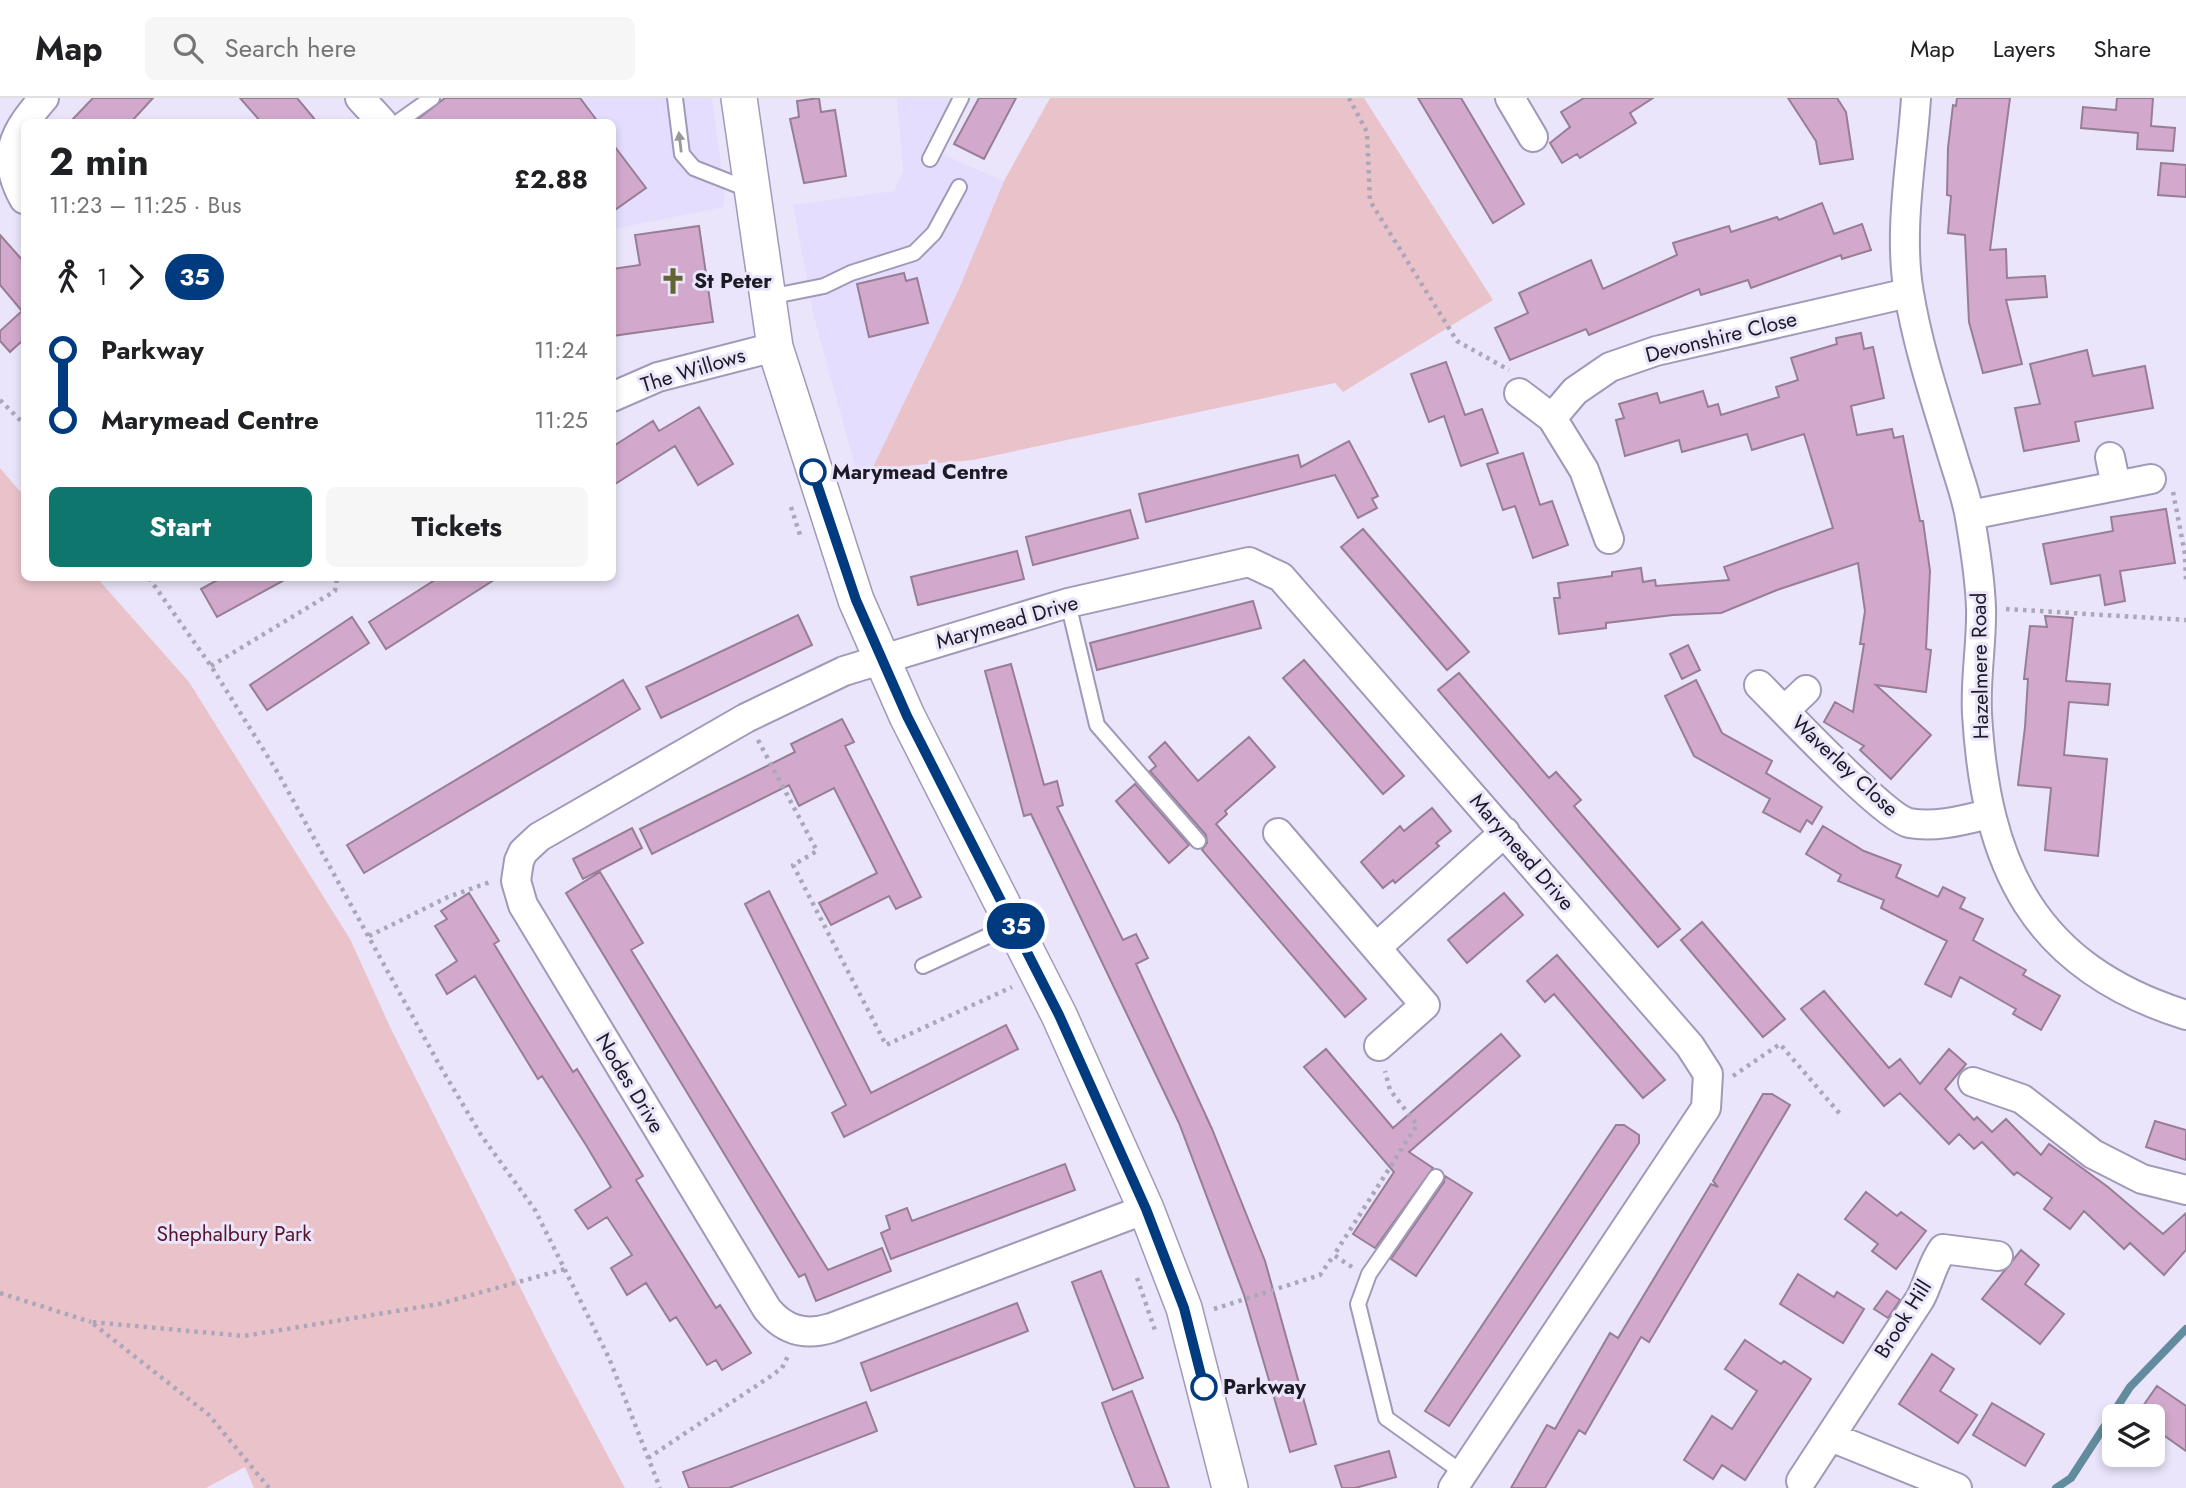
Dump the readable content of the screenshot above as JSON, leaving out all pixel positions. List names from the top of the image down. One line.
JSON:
{"streets":{"street":["Devonshire Close","The Willows","Marymead Drive","Hazelmere Road","Waverley Close","Nodes Drive","Brook Hill"]},"crossings":[["Devonshire Close","Hazelmere Road"],["Hazelmere Road","Waverley Close"]],"parks":["Shephalbury Park"],"places":{"church":["St Peter"],"other":["Marymead Centre","Parkway"]},"lines":["bus line 35"],"page":{"header":"Map","search":"Search here","nav":["Map","Layers","Share"],"on_map":"35","heading":["2 min","11:23 – 11:25 · Bus","£2.88"],"legs":["1","35"],"list":[{"name":"Parkway","value":"11:24"},{"name":"Marymead Centre","value":"11:25"}],"buttons":["Start","Tickets"]}}
